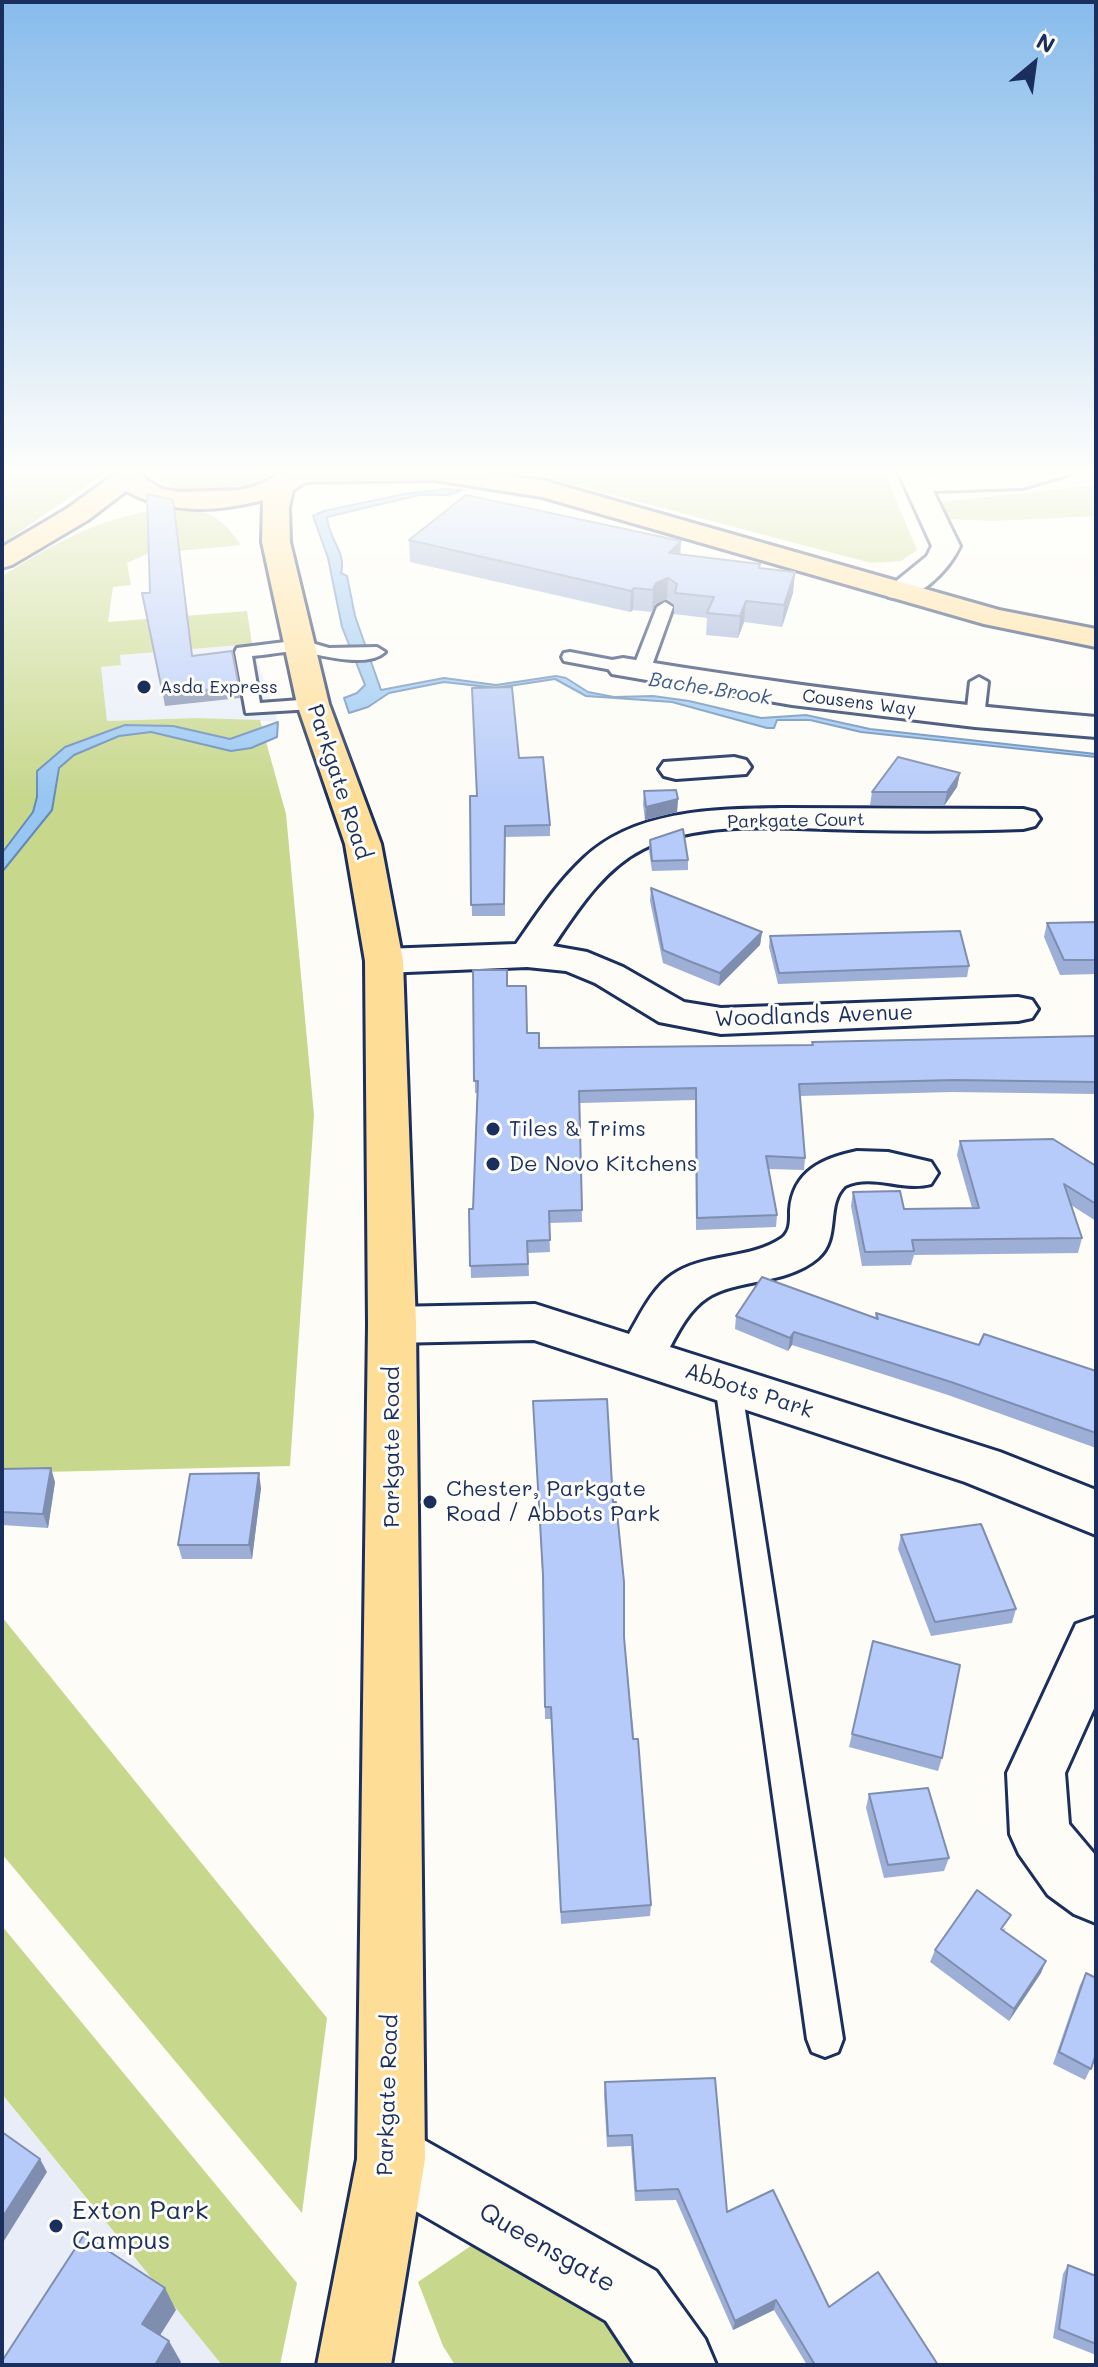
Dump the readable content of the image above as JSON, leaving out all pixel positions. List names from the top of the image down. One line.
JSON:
{"streets":{"main road":["Parkgate Road"],"street":["Cousens Way","Parkgate Court","Woodlands Avenue","Abbots Park","Queensgate"]},"crossings":[["Parkgate Road","Woodlands Avenue"],["Parkgate Road","Abbots Park"],["Parkgate Road","Queensgate"],["Parkgate Court","Woodlands Avenue"]],"water":["Bache Brook"],"places":["Asda Express","Tiles & Trims","De Novo Kitchens","Chester, Parkgate Road / Abbots Park","Exton Park Campus"],"north":"top right"}
